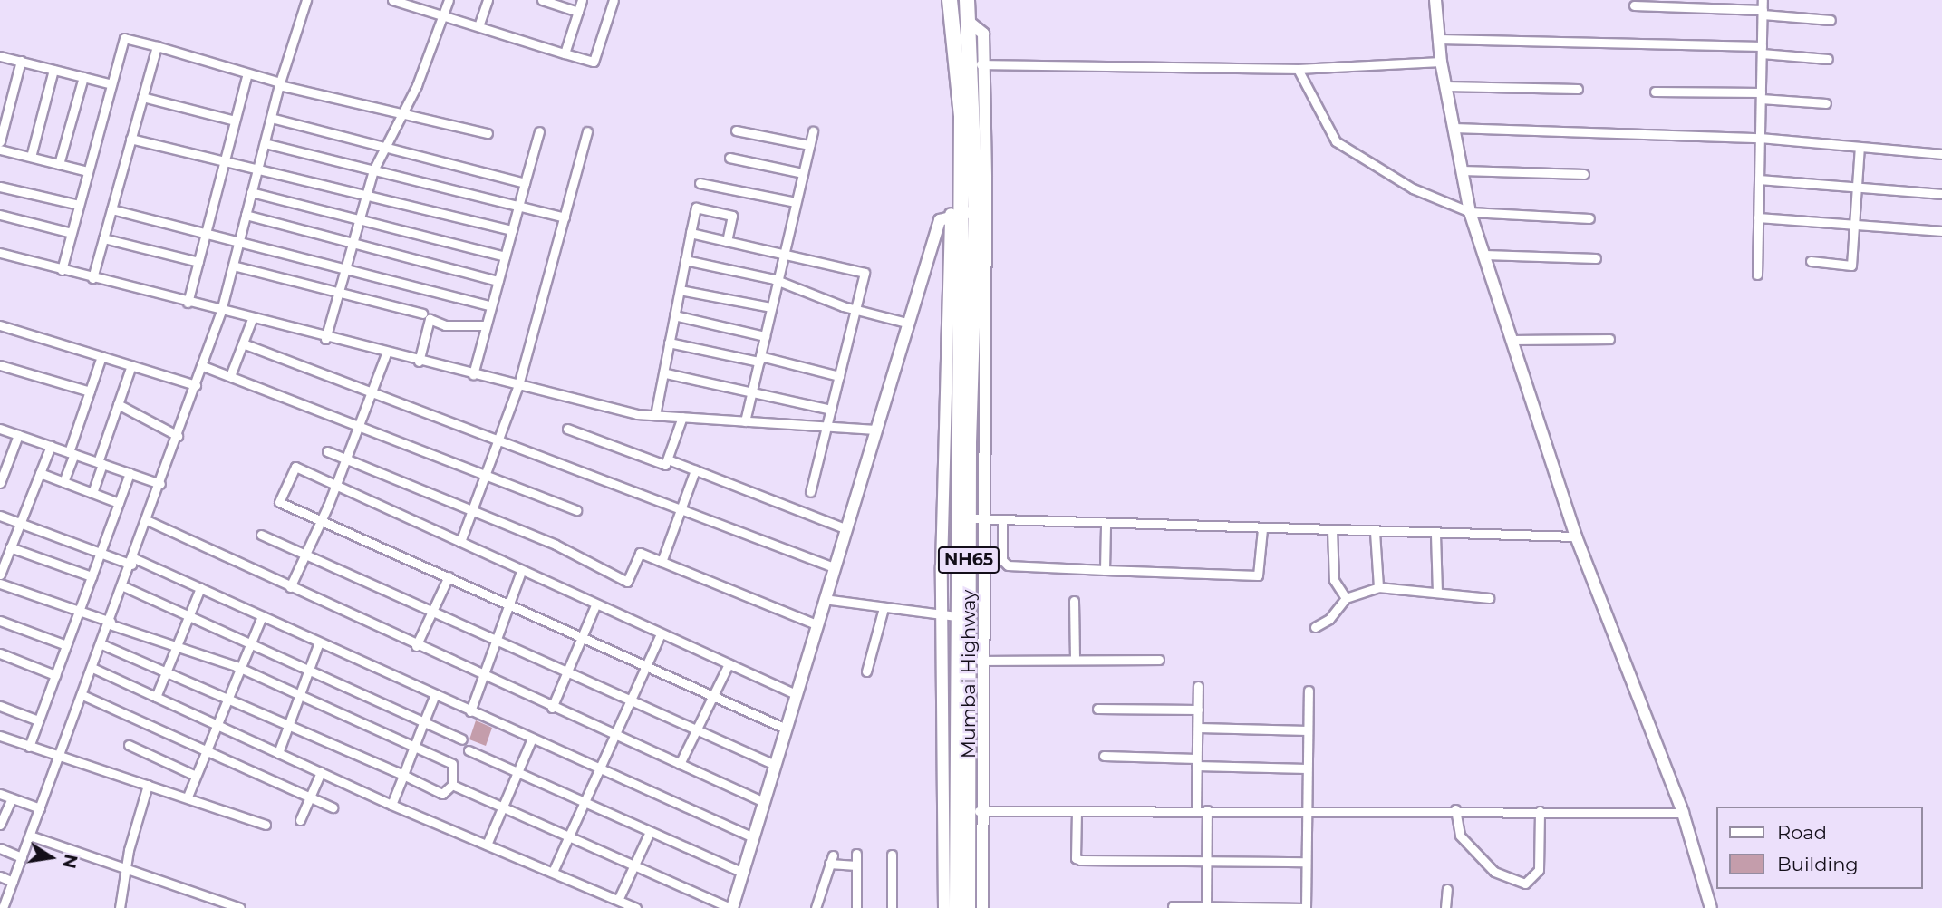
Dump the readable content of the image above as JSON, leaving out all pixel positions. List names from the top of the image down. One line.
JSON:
{"streets":{"highway":["NH65","Mumbai Highway"]},"crossings":[["NH65","Mumbai Highway"]],"legend":["Road","Building"],"north":"right"}
